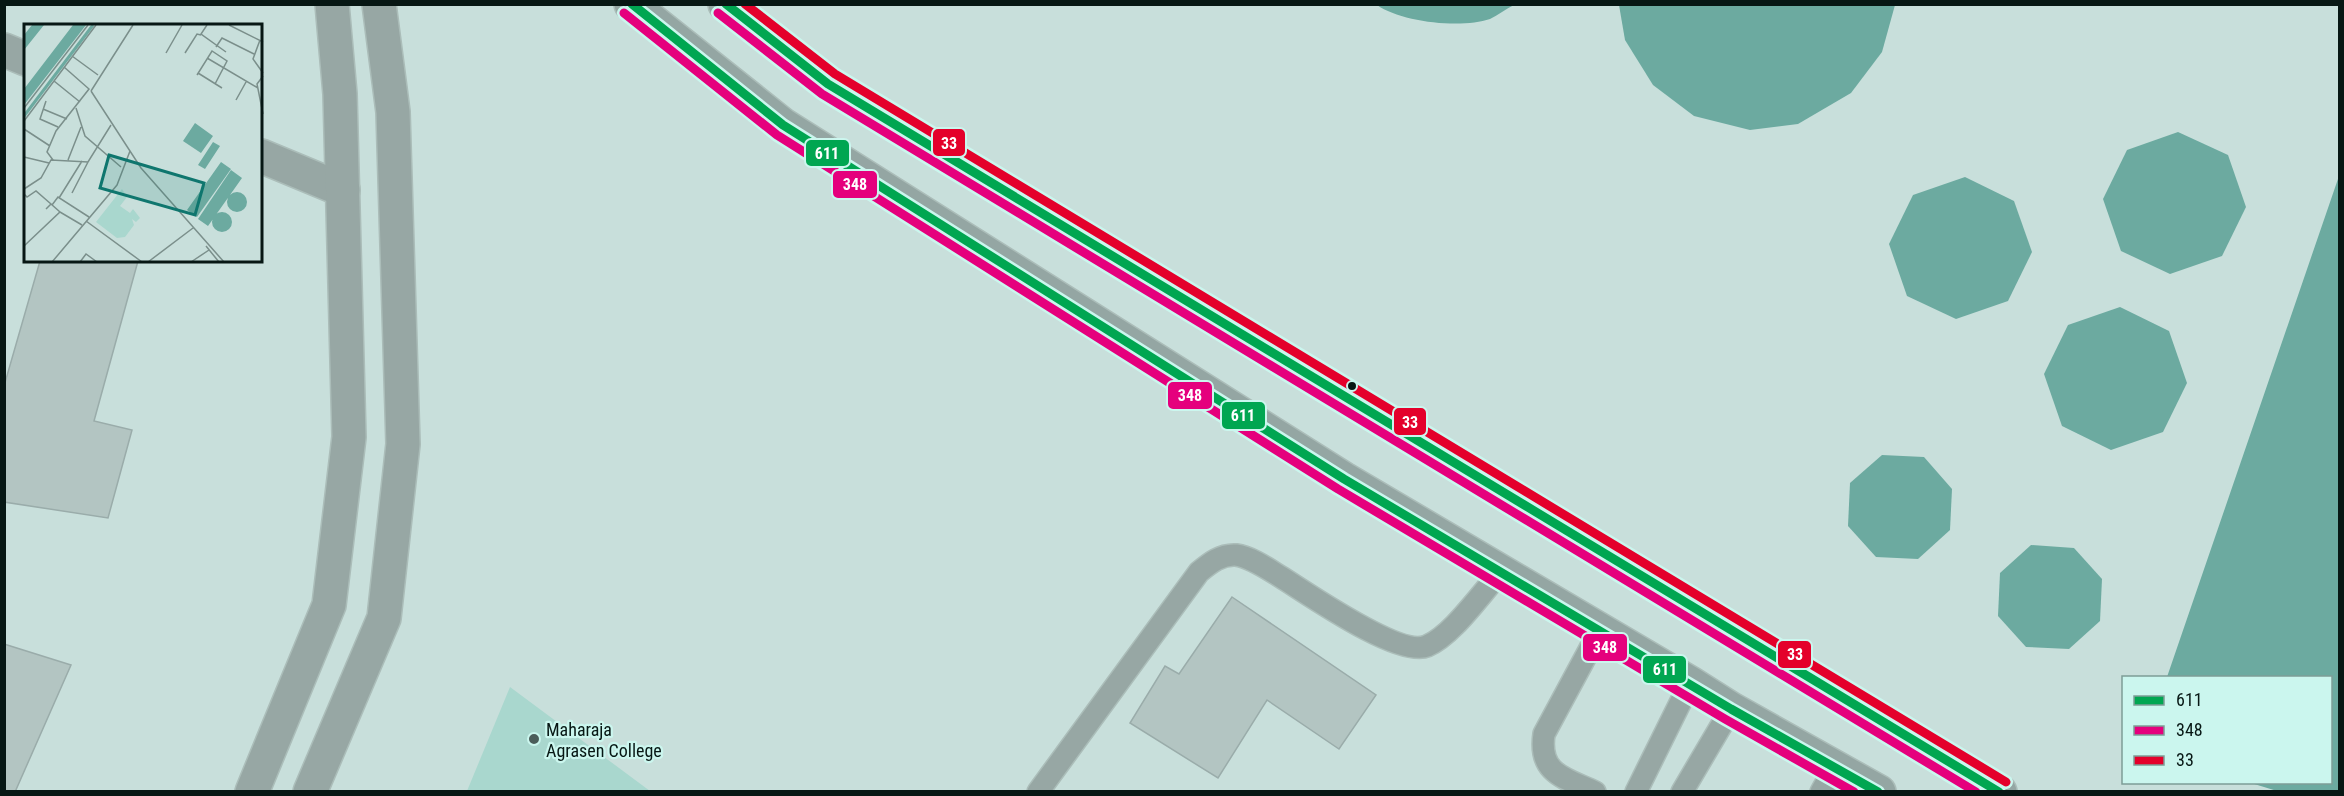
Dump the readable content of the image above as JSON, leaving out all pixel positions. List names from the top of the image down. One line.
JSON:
{"places":["Maharaja Agrasen College"],"lines":["transit line 611","transit line 33","transit line 348"],"legend":["611","348","33"]}
